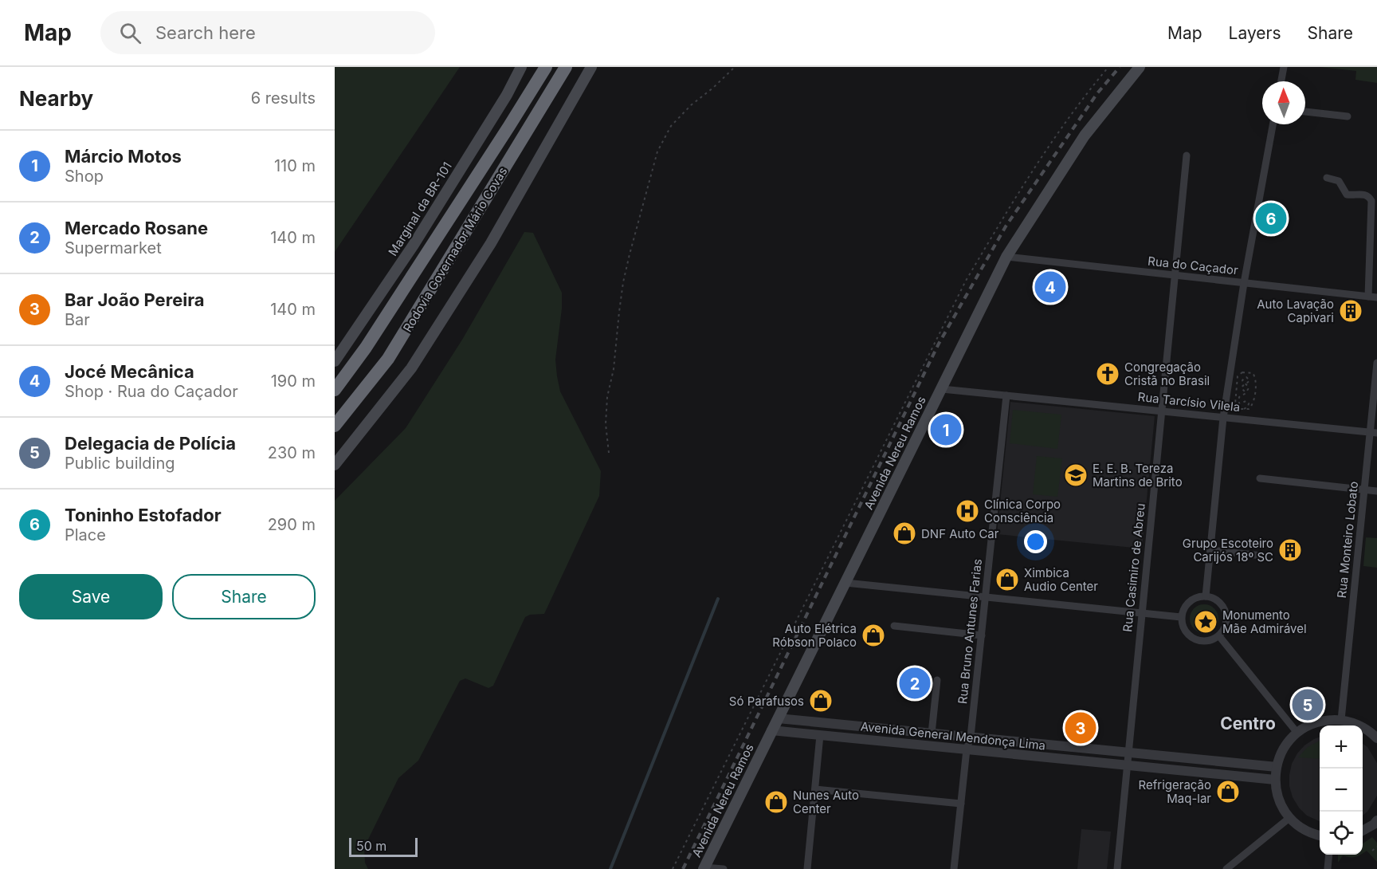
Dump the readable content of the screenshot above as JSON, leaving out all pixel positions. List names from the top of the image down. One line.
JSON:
{"streets":{"highway":["Rodovia Governador Mário Covas"],"main road":["Marginal da BR-101","Avenida Nereu Ramos"],"street":["Rua do Caçador","Rua Tarcísio Vilela","Rua Monteiro Lobato","Rua Casimiro de Abreu","Rua Bruno Antunes Farias","Avenida General Mendonça Lima"]},"crossings":[["Rua do Caçador","Avenida Nereu Ramos"],["Rua do Caçador","Rua Casimiro de Abreu"],["Rua Tarcísio Vilela","Avenida Nereu Ramos"],["Rua Tarcísio Vilela","Rua Monteiro Lobato"],["Rua Tarcísio Vilela","Rua Casimiro de Abreu"],["Rua Tarcísio Vilela","Rua Bruno Antunes Farias"],["Avenida Nereu Ramos","Avenida General Mendonça Lima"],["Rua Casimiro de Abreu","Avenida General Mendonça Lima"],["Rua Bruno Antunes Farias","Avenida General Mendonça Lima"]],"districts":["Centro"],"places":{"building":["Auto Lavação Capivari","Grupo Escoteiro Carijós 18º SC"],"church":["Congregação Cristã no Brasil"],"school or university":["E. E. B. Tereza Martins de Brito"],"hospital":["Clínica Corpo Consciência"],"shop":["DNF Auto Car","Ximbica Audio Center","Auto Elétrica Róbson Polaco","Só Parafusos","Refrigeração Maq-lar","Nunes Auto Center"],"place":["Monumento Mãe Admirável"]},"scale_bar":"50 m","north":"top","page":{"header":"Map","search":"Search here","nav":["Map","Layers","Share"],"heading":["Nearby","6 results"],"list":[{"mark":"1","name":"Márcio Motos","note":"Shop","value":"110 m"},{"mark":"2","name":"Mercado Rosane","note":"Supermarket","value":"140 m"},{"mark":"3","name":"Bar João Pereira","note":"Bar","value":"140 m"},{"mark":"4","name":"Jocé Mecânica","note":"Shop · Rua do Caçador","value":"190 m"},{"mark":"5","name":"Delegacia de Polícia","note":"Public building","value":"230 m"},{"mark":"6","name":"Toninho Estofador","note":"Place","value":"290 m"}],"pins":["6","4","1","2","5","3"],"buttons":["Save","Share"],"map_buttons":["+","−"],"scale":"50 m"}}
